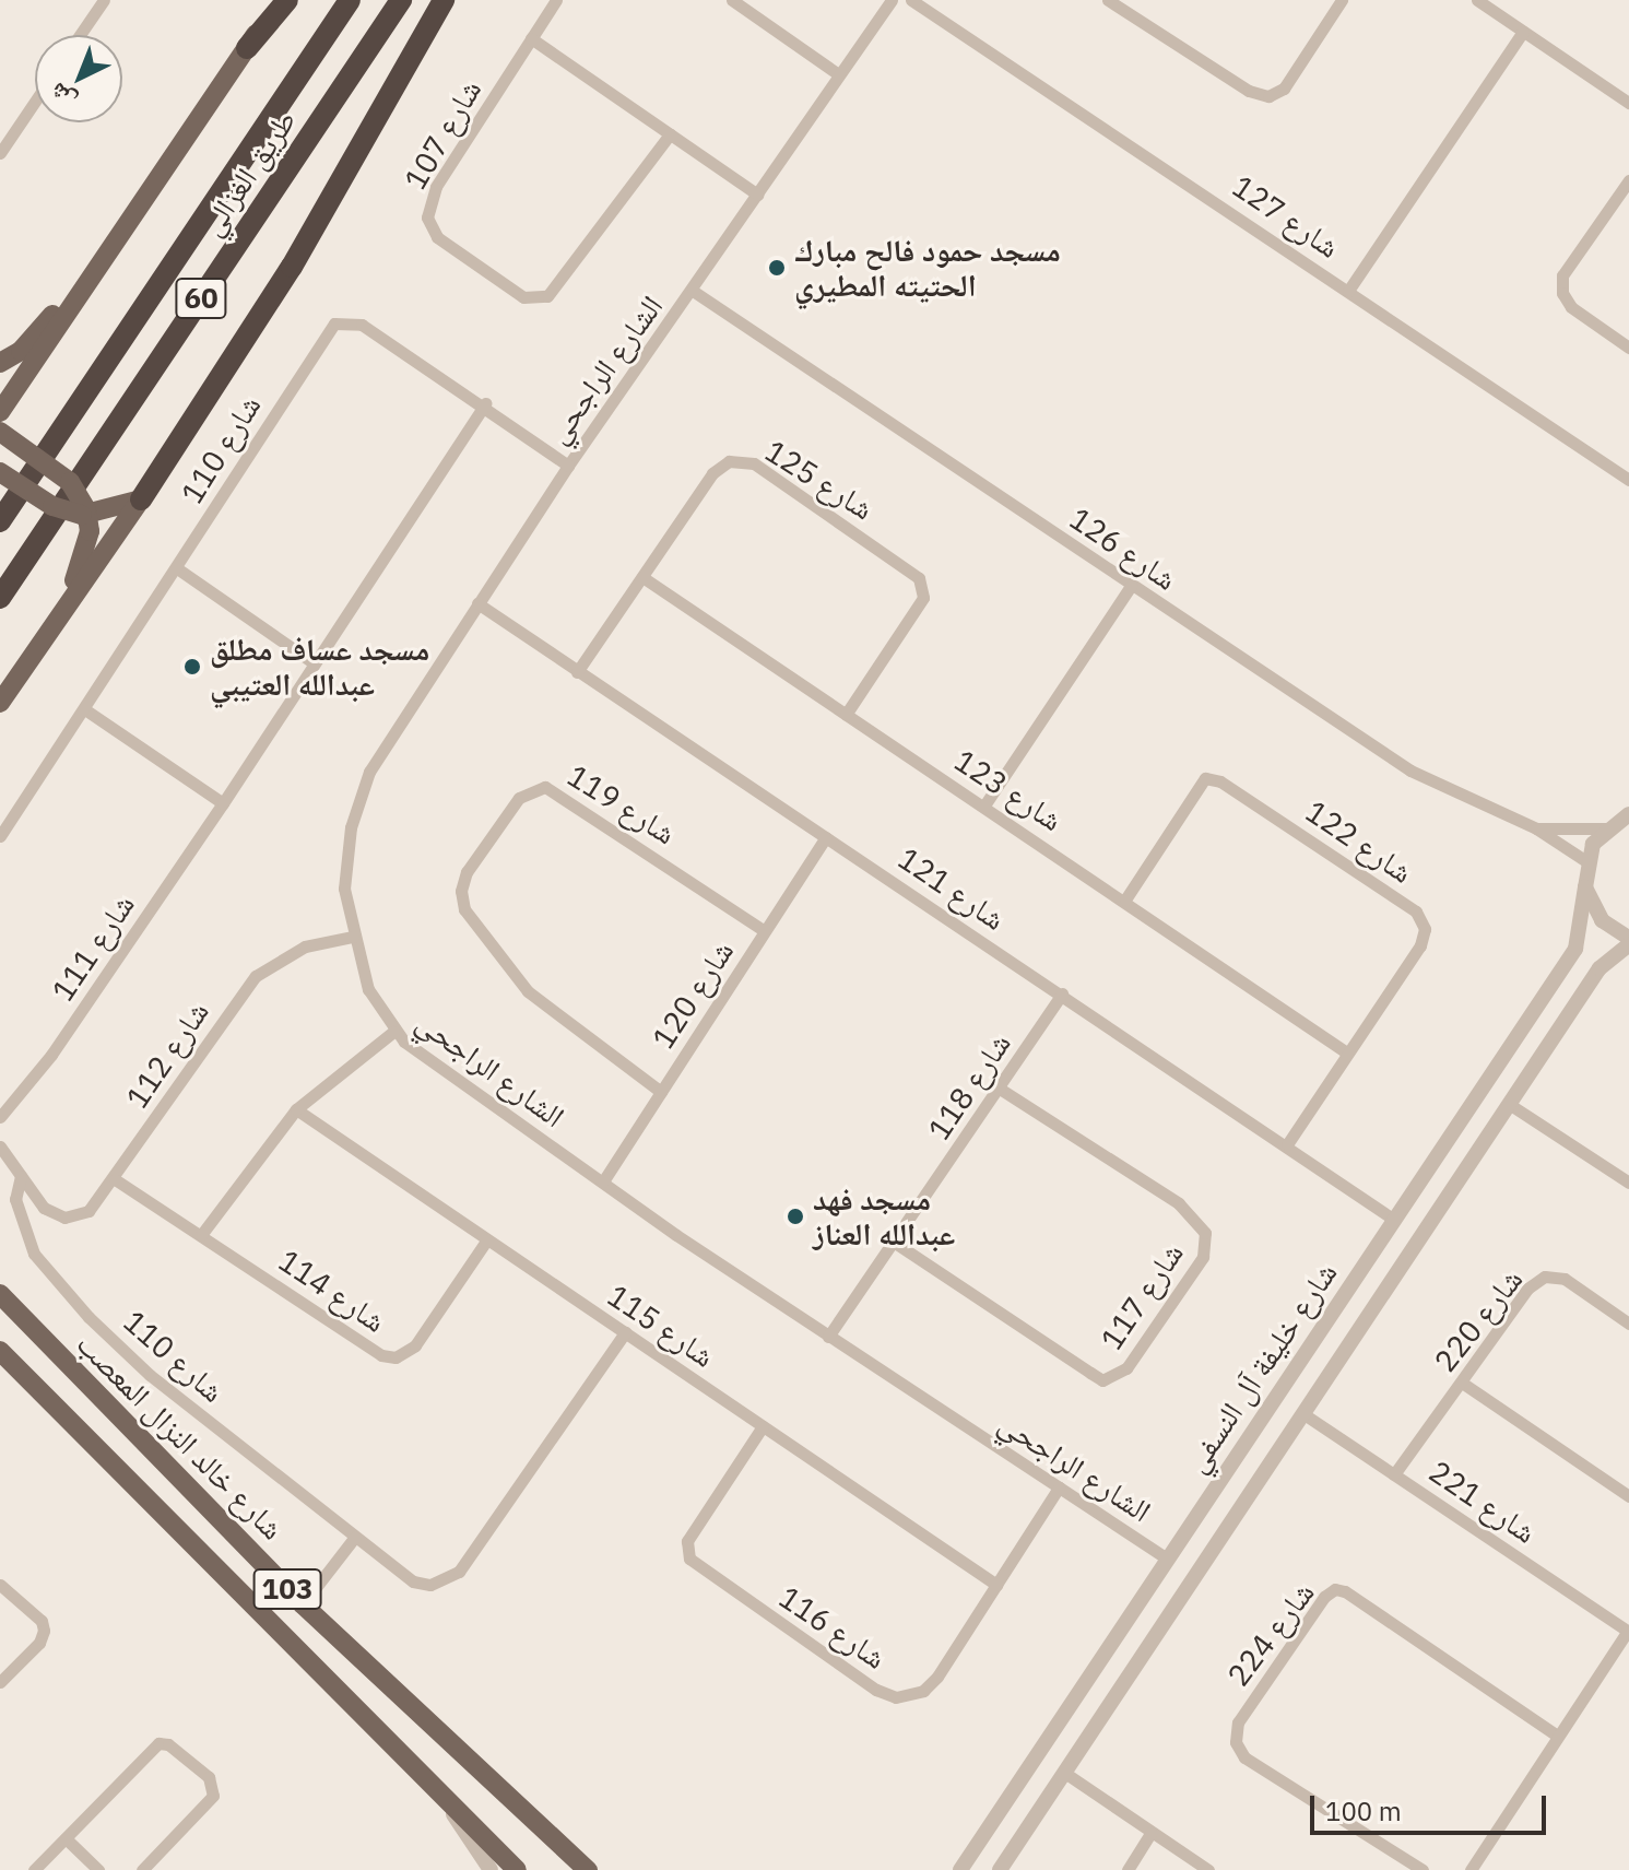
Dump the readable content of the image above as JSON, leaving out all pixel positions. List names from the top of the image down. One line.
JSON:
{"streets":{"highway":["طريق الغزالي","60"],"main road":["شارع خالد النزال المعصب","103"],"street":["شارع 107","شارع 127","الشارع الراجحي","شارع 110","شارع 125","شارع 126","شارع 123","شارع 119","شارع 122","شارع 121","شارع 111","شارع 120","شارع 112","شارع 118","114 شارع","شارع 117","شارع 220","شارع 115","شارع خليفة آل النسفي","شارع 221","شارع 116","شارع 224"]},"crossings":[["الشارع الراجحي","شارع 110"],["الشارع الراجحي","شارع 126"],["الشارع الراجحي","شارع 121"],["الشارع الراجحي","شارع 120"],["الشارع الراجحي","شارع 112"],["الشارع الراجحي","شارع 118"],["الشارع الراجحي","شارع خليفة آل النسفي"],["الشارع الراجحي","شارع 116"],["شارع 110","شارع 111"],["شارع 110","شارع 112"],["شارع 110","شارع 115"],["شارع 125","شارع 123"],["شارع 125","شارع 121"],["شارع 126","شارع خليفة آل النسفي"],["شارع 123","شارع 122"],["شارع 119","شارع 120"],["شارع 122","شارع 121"],["شارع 121","شارع 120"],["شارع 121","شارع 118"],["شارع 121","شارع خليفة آل النسفي"],["شارع 112","114 شارع"],["شارع 118","شارع 117"],["114 شارع","شارع 115"],["شارع 220","شارع 221"],["شارع 115","شارع 116"],["شارع خليفة آل النسفي","شارع 221"]],"places":["مسجد حمود فالح مبارك الحتيته المطيري","مسجد عساف مطلق عبدالله العتيبي","مسجد فهد عبدالله العناز"],"scale_bar":"100 m","north":"bottom left"}
